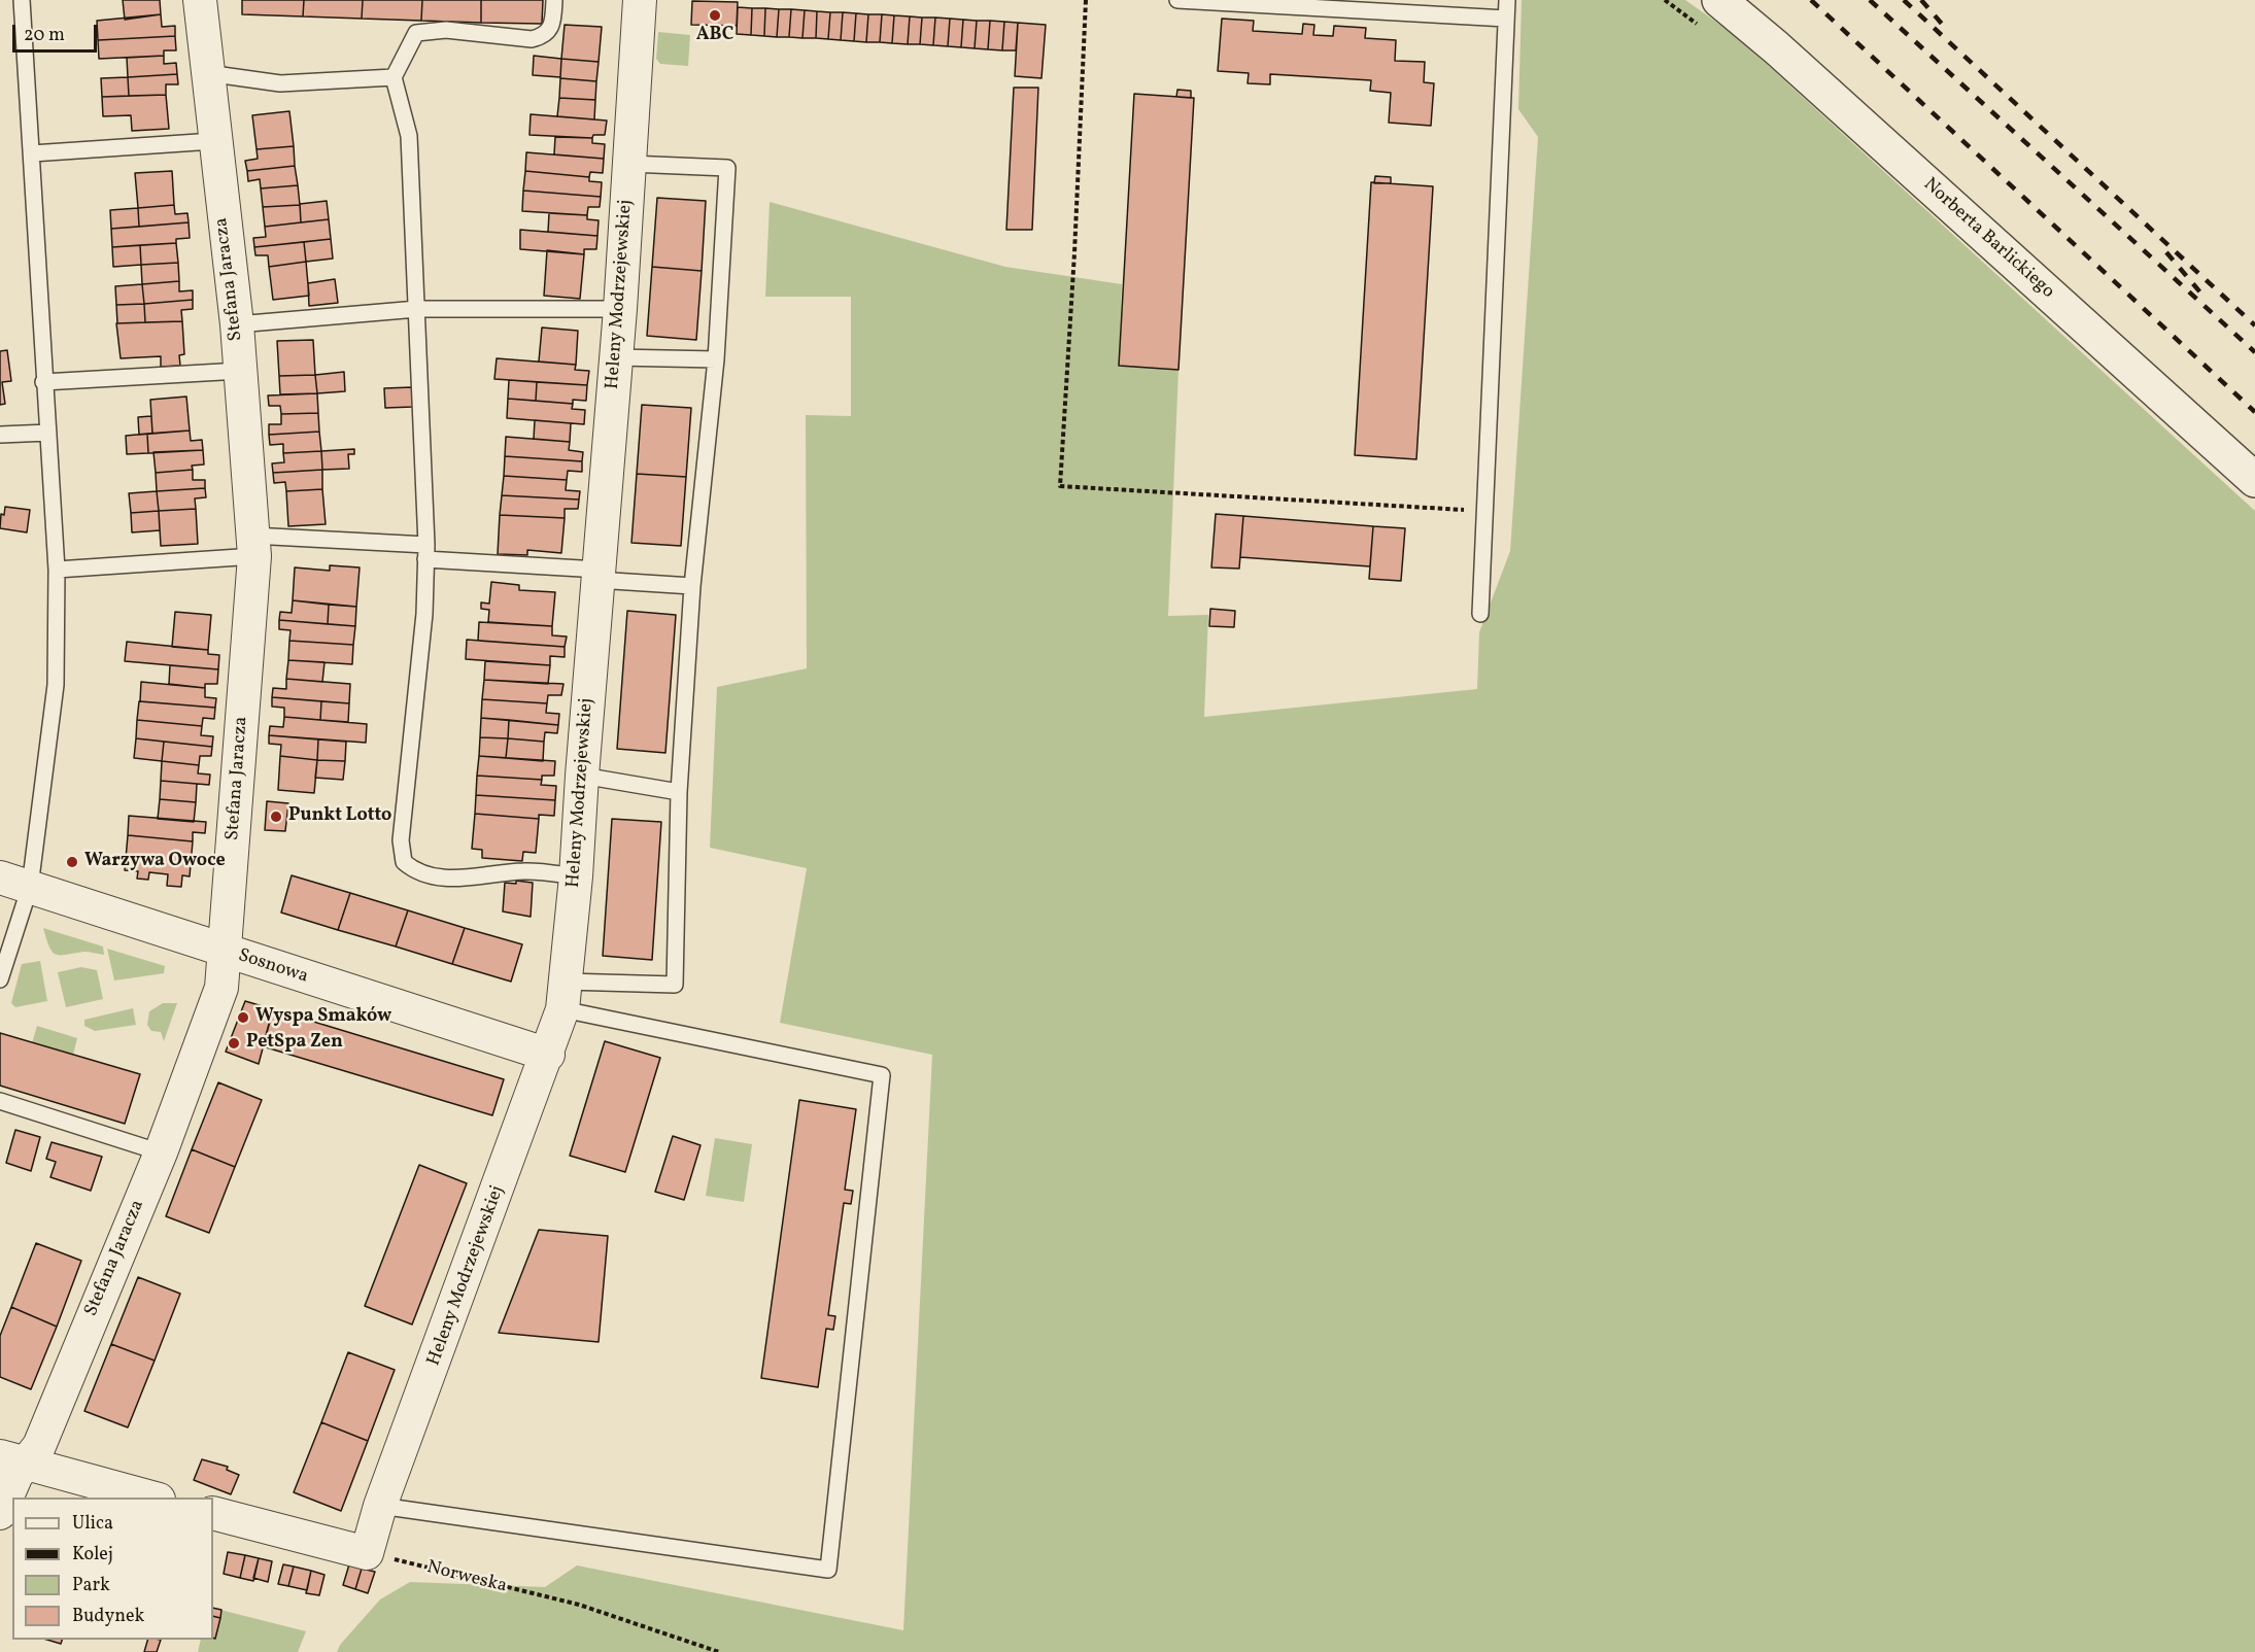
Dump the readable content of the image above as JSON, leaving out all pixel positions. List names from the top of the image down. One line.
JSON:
{"streets":{"street":["Norberta Barlickiego","Stefana Jaracza","Heleny Modrzejewskiej","Sosnowa"],"path":["Norweska"]},"crossings":[["Stefana Jaracza","Sosnowa"],["Heleny Modrzejewskiej","Sosnowa"],["Heleny Modrzejewskiej","Norweska"]],"places":["ABC","Punkt Lotto","Warzywa Owoce","Wyspa Smaków","PetSpa Zen"],"legend":["Ulica","Kolej","Park","Budynek"],"scale_bar":"20 m"}
